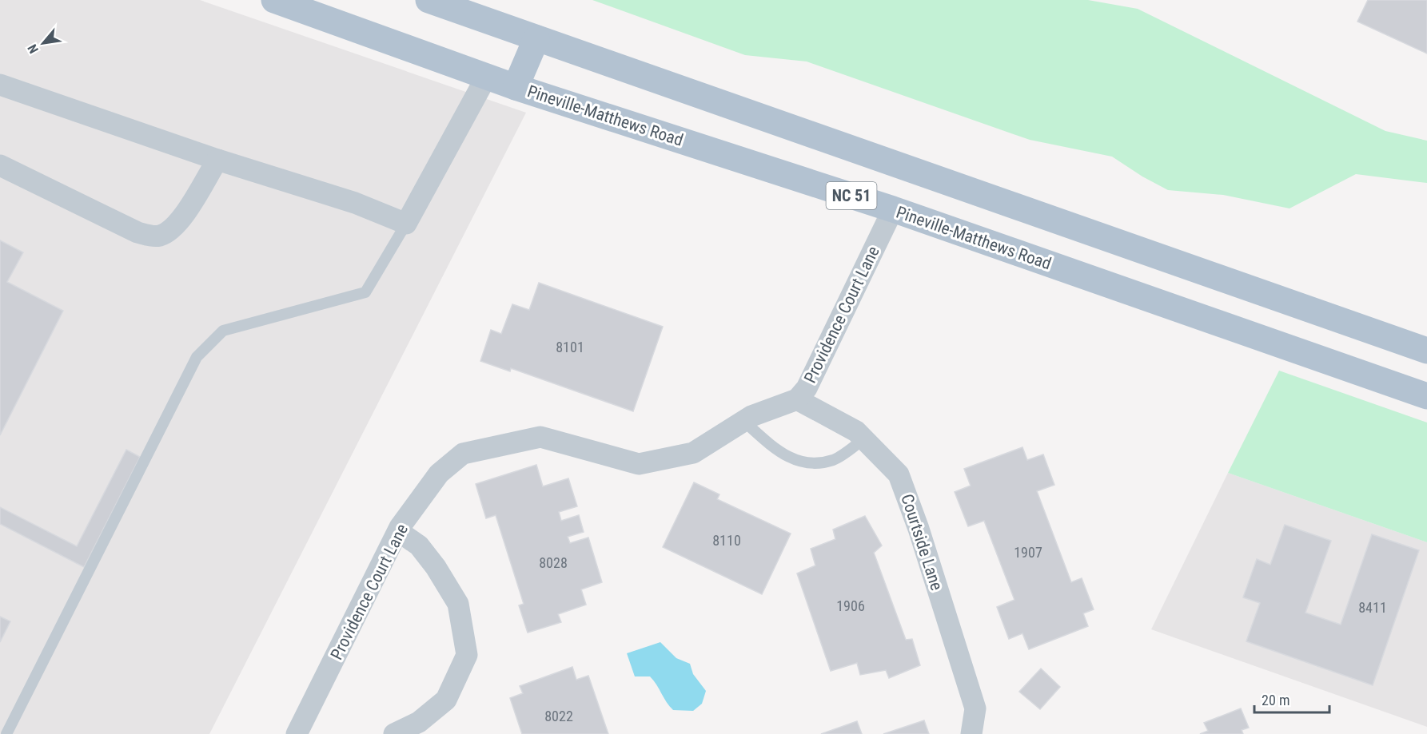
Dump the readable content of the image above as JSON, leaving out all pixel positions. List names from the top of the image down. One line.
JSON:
{"streets":{"main road":["Pineville-Matthews Road","NC 51"],"street":["Providence Court Lane","Courtside Lane"]},"crossings":[["Pineville-Matthews Road","Providence Court Lane"],["Providence Court Lane","Courtside Lane"]],"house_numbers":["8101","8110","1907","8028","1906","8411","8022"],"scale_bar":"20 m","north":"bottom left"}
